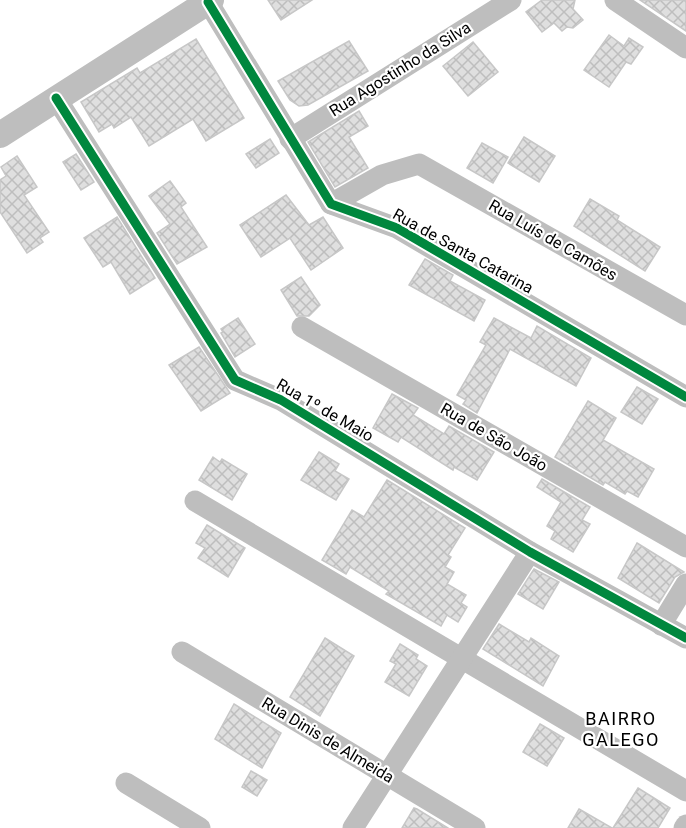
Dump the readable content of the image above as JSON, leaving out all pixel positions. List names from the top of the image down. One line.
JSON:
{"streets":{"street":["Rua Agostinho da Silva","Rua Luís de Camões","Rua de Santa Catarina","Rua 1º de Maio","Rua de São João","Rua Dinis de Almeida"]},"crossings":[["Rua Luís de Camões","Rua de Santa Catarina"]],"districts":["BAIRRO GALEGO"]}
